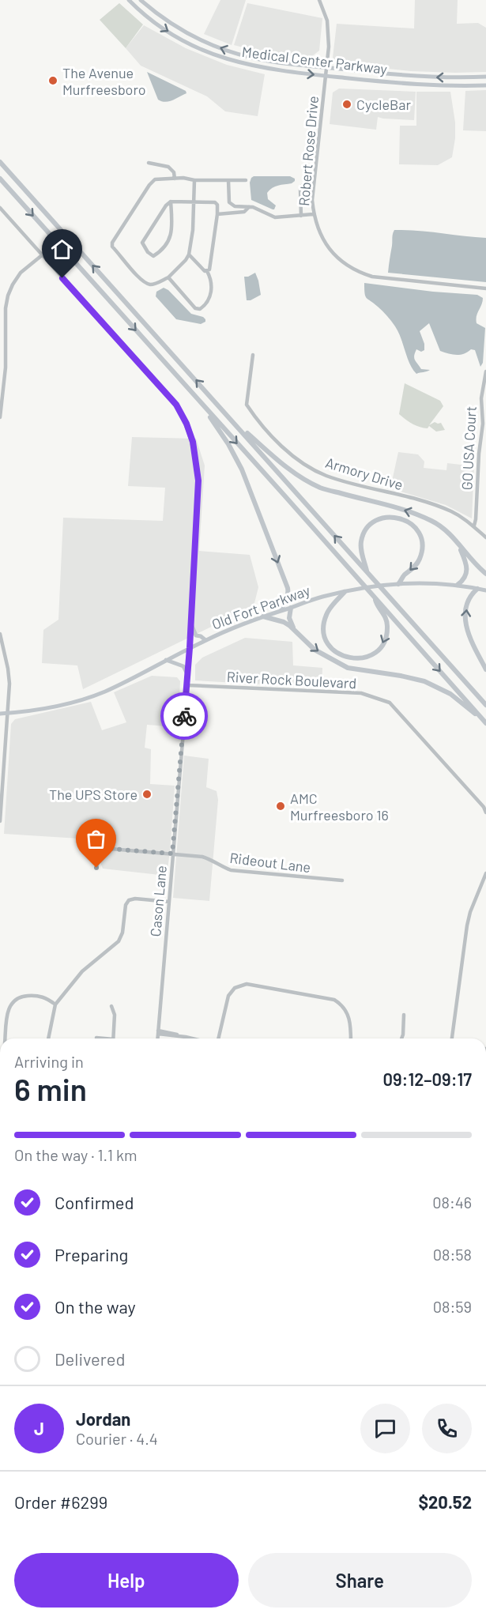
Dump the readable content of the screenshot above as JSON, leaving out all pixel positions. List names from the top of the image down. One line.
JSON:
{"streets":{"main road":["Medical Center Parkway","Old Fort Parkway"],"street":["Robert Rose Drive","GO USA Court","Armory Drive","River Rock Boulevard","Rideout Lane","Cason Lane"]},"crossings":[["Medical Center Parkway","Robert Rose Drive"],["GO USA Court","Armory Drive"],["Old Fort Parkway","Cason Lane"],["River Rock Boulevard","Cason Lane"],["Rideout Lane","Cason Lane"]],"places":["The Avenue Murfreesboro","CycleBar","The UPS Store","AMC Murfreesboro 16"],"page":{"heading":["6 min","Arriving in","09:12–09:17"],"panel":["Jordan","Courier · 4.4","Order #6299","$20.52"],"bar":"On the way · 1.1 km","list":[["Confirmed","08:46"],["Preparing","08:58"],["On the way","08:59"],"Delivered"],"round":"J","buttons":["Help","Share"]}}
